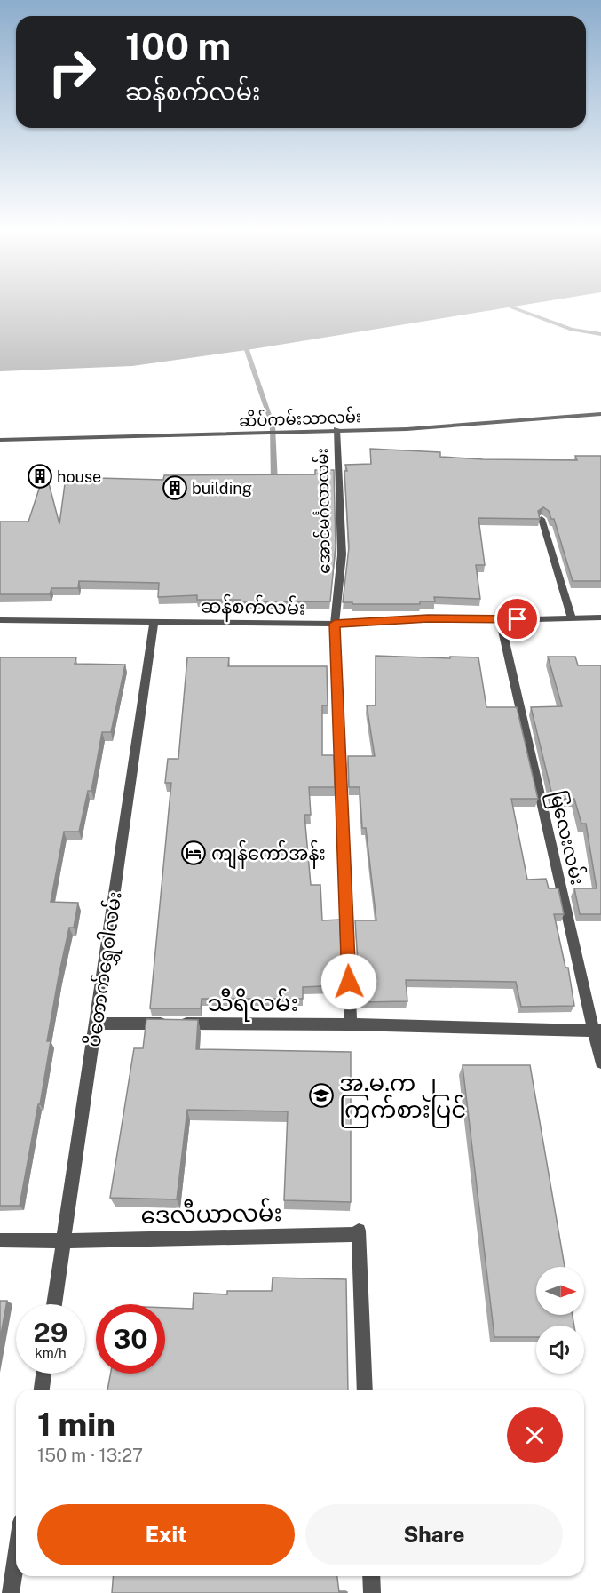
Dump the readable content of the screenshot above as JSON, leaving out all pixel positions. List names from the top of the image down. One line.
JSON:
{"streets":{"street":["ဆိပ်ကမ်းသာလမ်း","အောင်မင်္ဂလာလမ်း","ဆန်စက်လမ်း","မြလေးလမ်း","ပိတောက်ရွှေဝါလမ်း","သီရိလမ်း","ဒေလီယာလမ်း"]},"crossings":[["ဆိပ်ကမ်းသာလမ်း","အောင်မင်္ဂလာလမ်း"],["အောင်မင်္ဂလာလမ်း","ဆန်စက်လမ်း"],["ဆန်စက်လမ်း","မြလေးလမ်း"],["ဆန်စက်လမ်း","ပိတောက်ရွှေဝါလမ်း"],["မြလေးလမ်း","သီရိလမ်း"],["ပိတောက်ရွှေဝါလမ်း","သီရိလမ်း"],["ပိတောက်ရွှေဝါလမ်း","ဒေလီယာလမ်း"]],"places":{"building":["house","building"],"hotel":["ကျန်ကော်အန်း"],"school or university":["အ.မ.က ၂ ကြက်စားပြင်"]},"north":"right","page":{"turn":["100 m","ဆန်စက်လမ်း"],"speed":"29 km/h","limit":"30","heading":["1 min","150 m · 13:27"],"buttons":["Exit","Share"]}}
